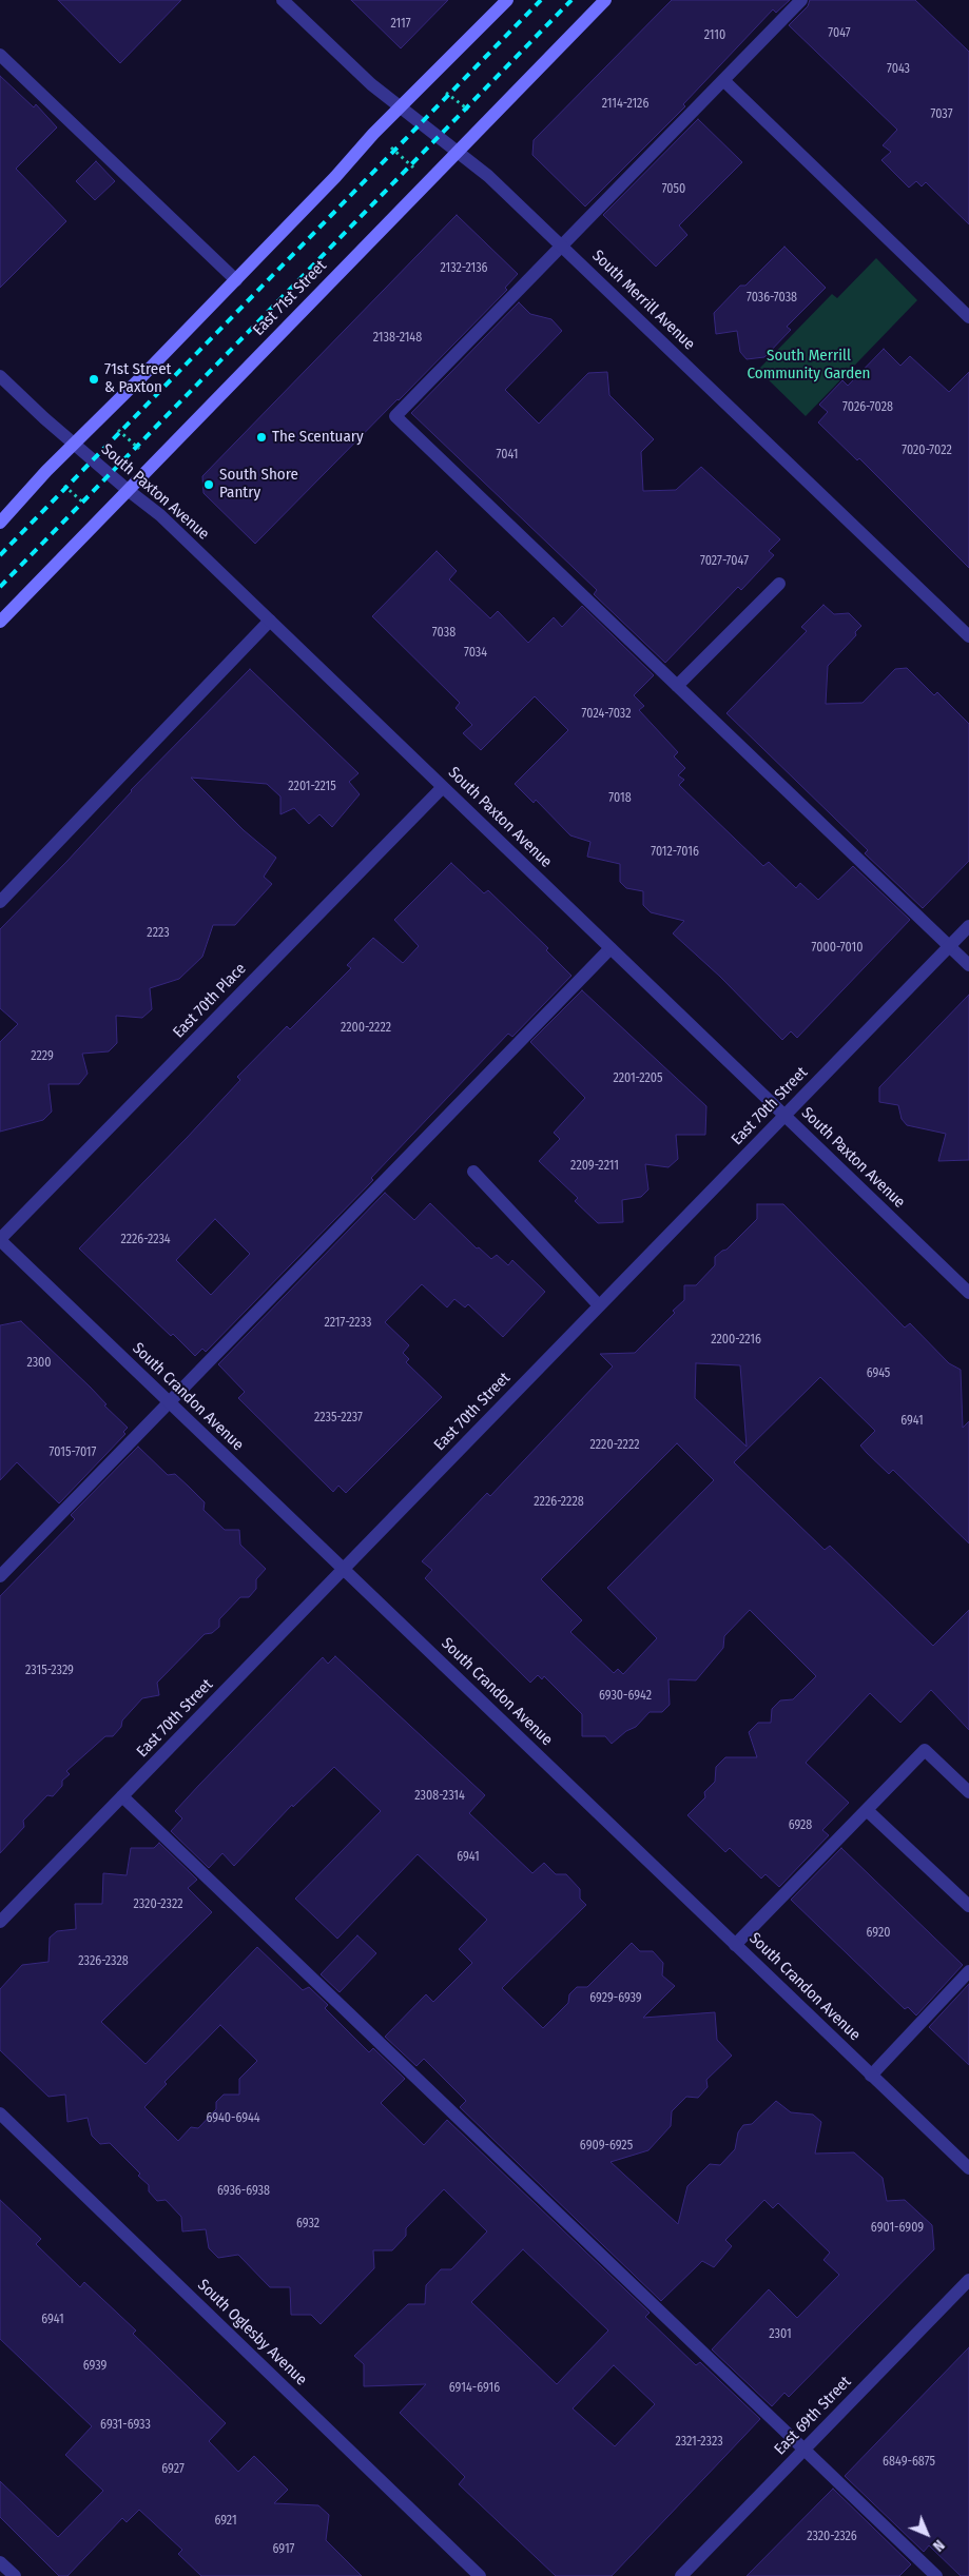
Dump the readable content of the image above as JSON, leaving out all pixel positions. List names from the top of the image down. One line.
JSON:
{"streets":{"main road":["East 71st Street"],"street":["South Merrill Avenue","South Paxton Avenue","East 70th Place","East 70th Street","South Crandon Avenue","South Oglesby Avenue","East 69th Street"]},"crossings":[["East 71st Street","South Merrill Avenue"],["East 71st Street","South Paxton Avenue"],["South Paxton Avenue","East 70th Place"],["South Paxton Avenue","East 70th Street"],["East 70th Place","South Crandon Avenue"],["East 70th Street","South Crandon Avenue"]],"parks":["South Merrill Community Garden"],"places":["71st Street & Paxton","The Scentuary","South Shore Pantry"],"house_numbers":["2117","7047","2110","7043","2114-2126","7037","7050","2132-2136","7036-7038","2138-2148","7026-7028","7020-7022","7041","7027-7047","7038","7034","7024-7032","2201-2215","7018","7012-7016","2223","7000-7010","2200-2222","2229","2201-2205","2209-2211","2226-2234","2217-2233","2200-2216","2300","6945","2235-2237","6941","2220-2222","7015-7017","2226-2228","2315-2329","6930-6942","2308-2314","6928","6941","2320-2322","6920","2326-2328","6929-6939","6940-6944","6909-6925","6936-6938","6932","6901-6909","6941","2301","6939","6914-6916","6931-6933","2321-2323","6849-6875","6927","6921","2320-2326","6917"],"north":"bottom right"}
